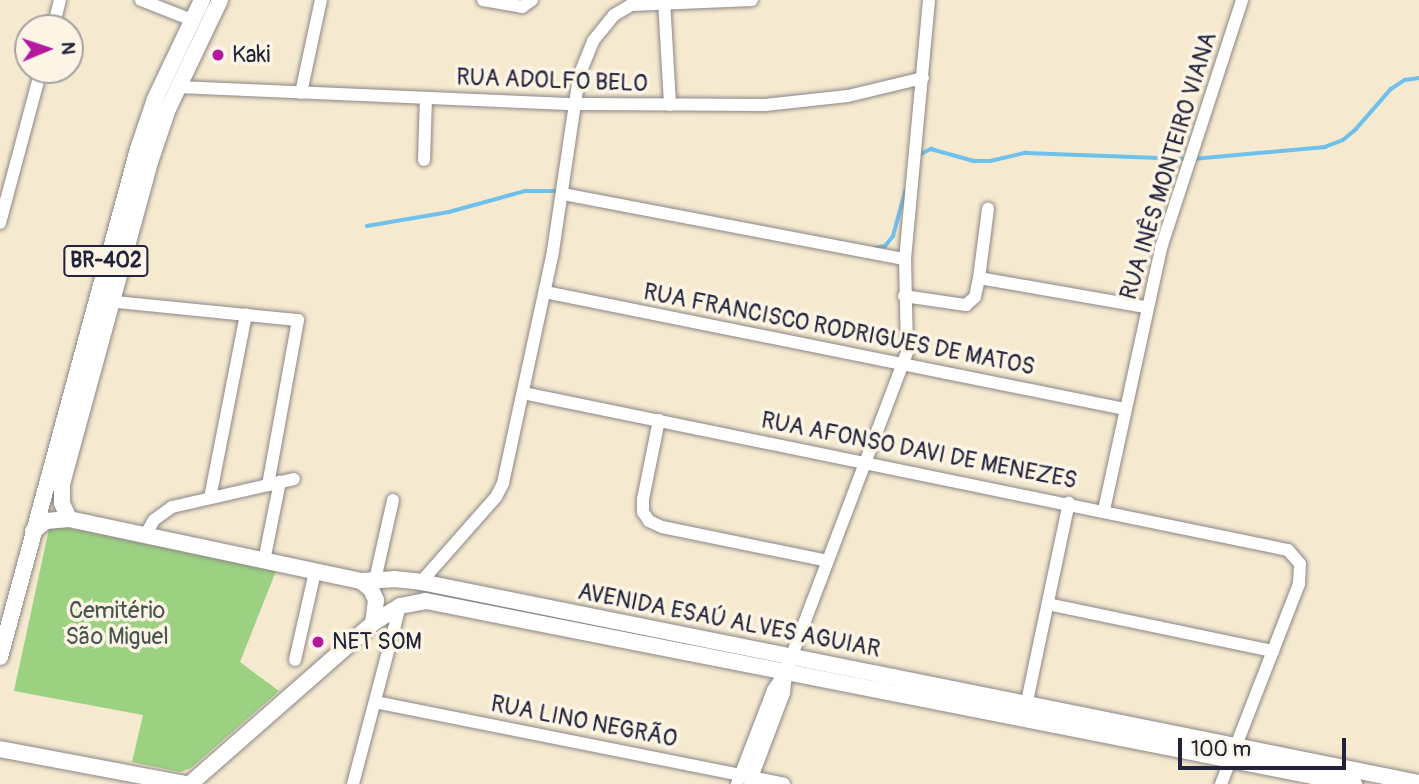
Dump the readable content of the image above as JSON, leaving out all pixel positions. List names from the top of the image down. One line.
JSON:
{"streets":{"main road":["BR-402","AVENIDA ESAÚ ALVES AGUIAR"],"street":["RUA ADOLFO BELO","RUA INÊS MONTEIRO VIANA","RUA FRANCISCO RODRIGUES DE MATOS","RUA AFONSO DAVI DE MENEZES","RUA LINO NEGRÃO"]},"crossings":[["RUA ADOLFO BELO","BR-402"],["RUA INÊS MONTEIRO VIANA","RUA FRANCISCO RODRIGUES DE MATOS"],["RUA INÊS MONTEIRO VIANA","RUA AFONSO DAVI DE MENEZES"],["BR-402","AVENIDA ESAÚ ALVES AGUIAR"]],"parks":["Cemitério São Miguel"],"places":["Kaki","NET SOM"],"scale_bar":"100 m","north":"right"}
